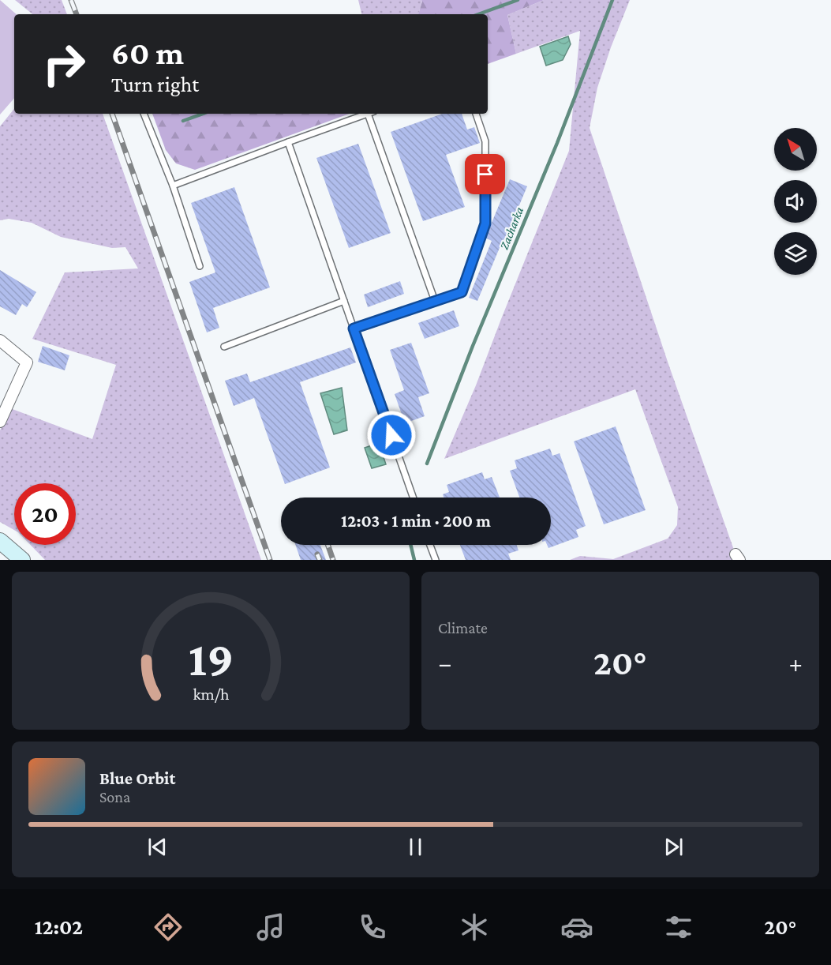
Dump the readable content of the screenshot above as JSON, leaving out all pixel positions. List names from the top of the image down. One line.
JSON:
{"water":["Zacharka"],"north":"top left","page":{"turn":["60 m","Turn right"],"limit":"20","trip":"12:03 · 1 min · 200 m","tile":"Climate","heat":["−","20°","+"],"song":["Blue Orbit","Sona"],"tabs":["12:02","20°"],"gauge":["19","km/h"]}}
